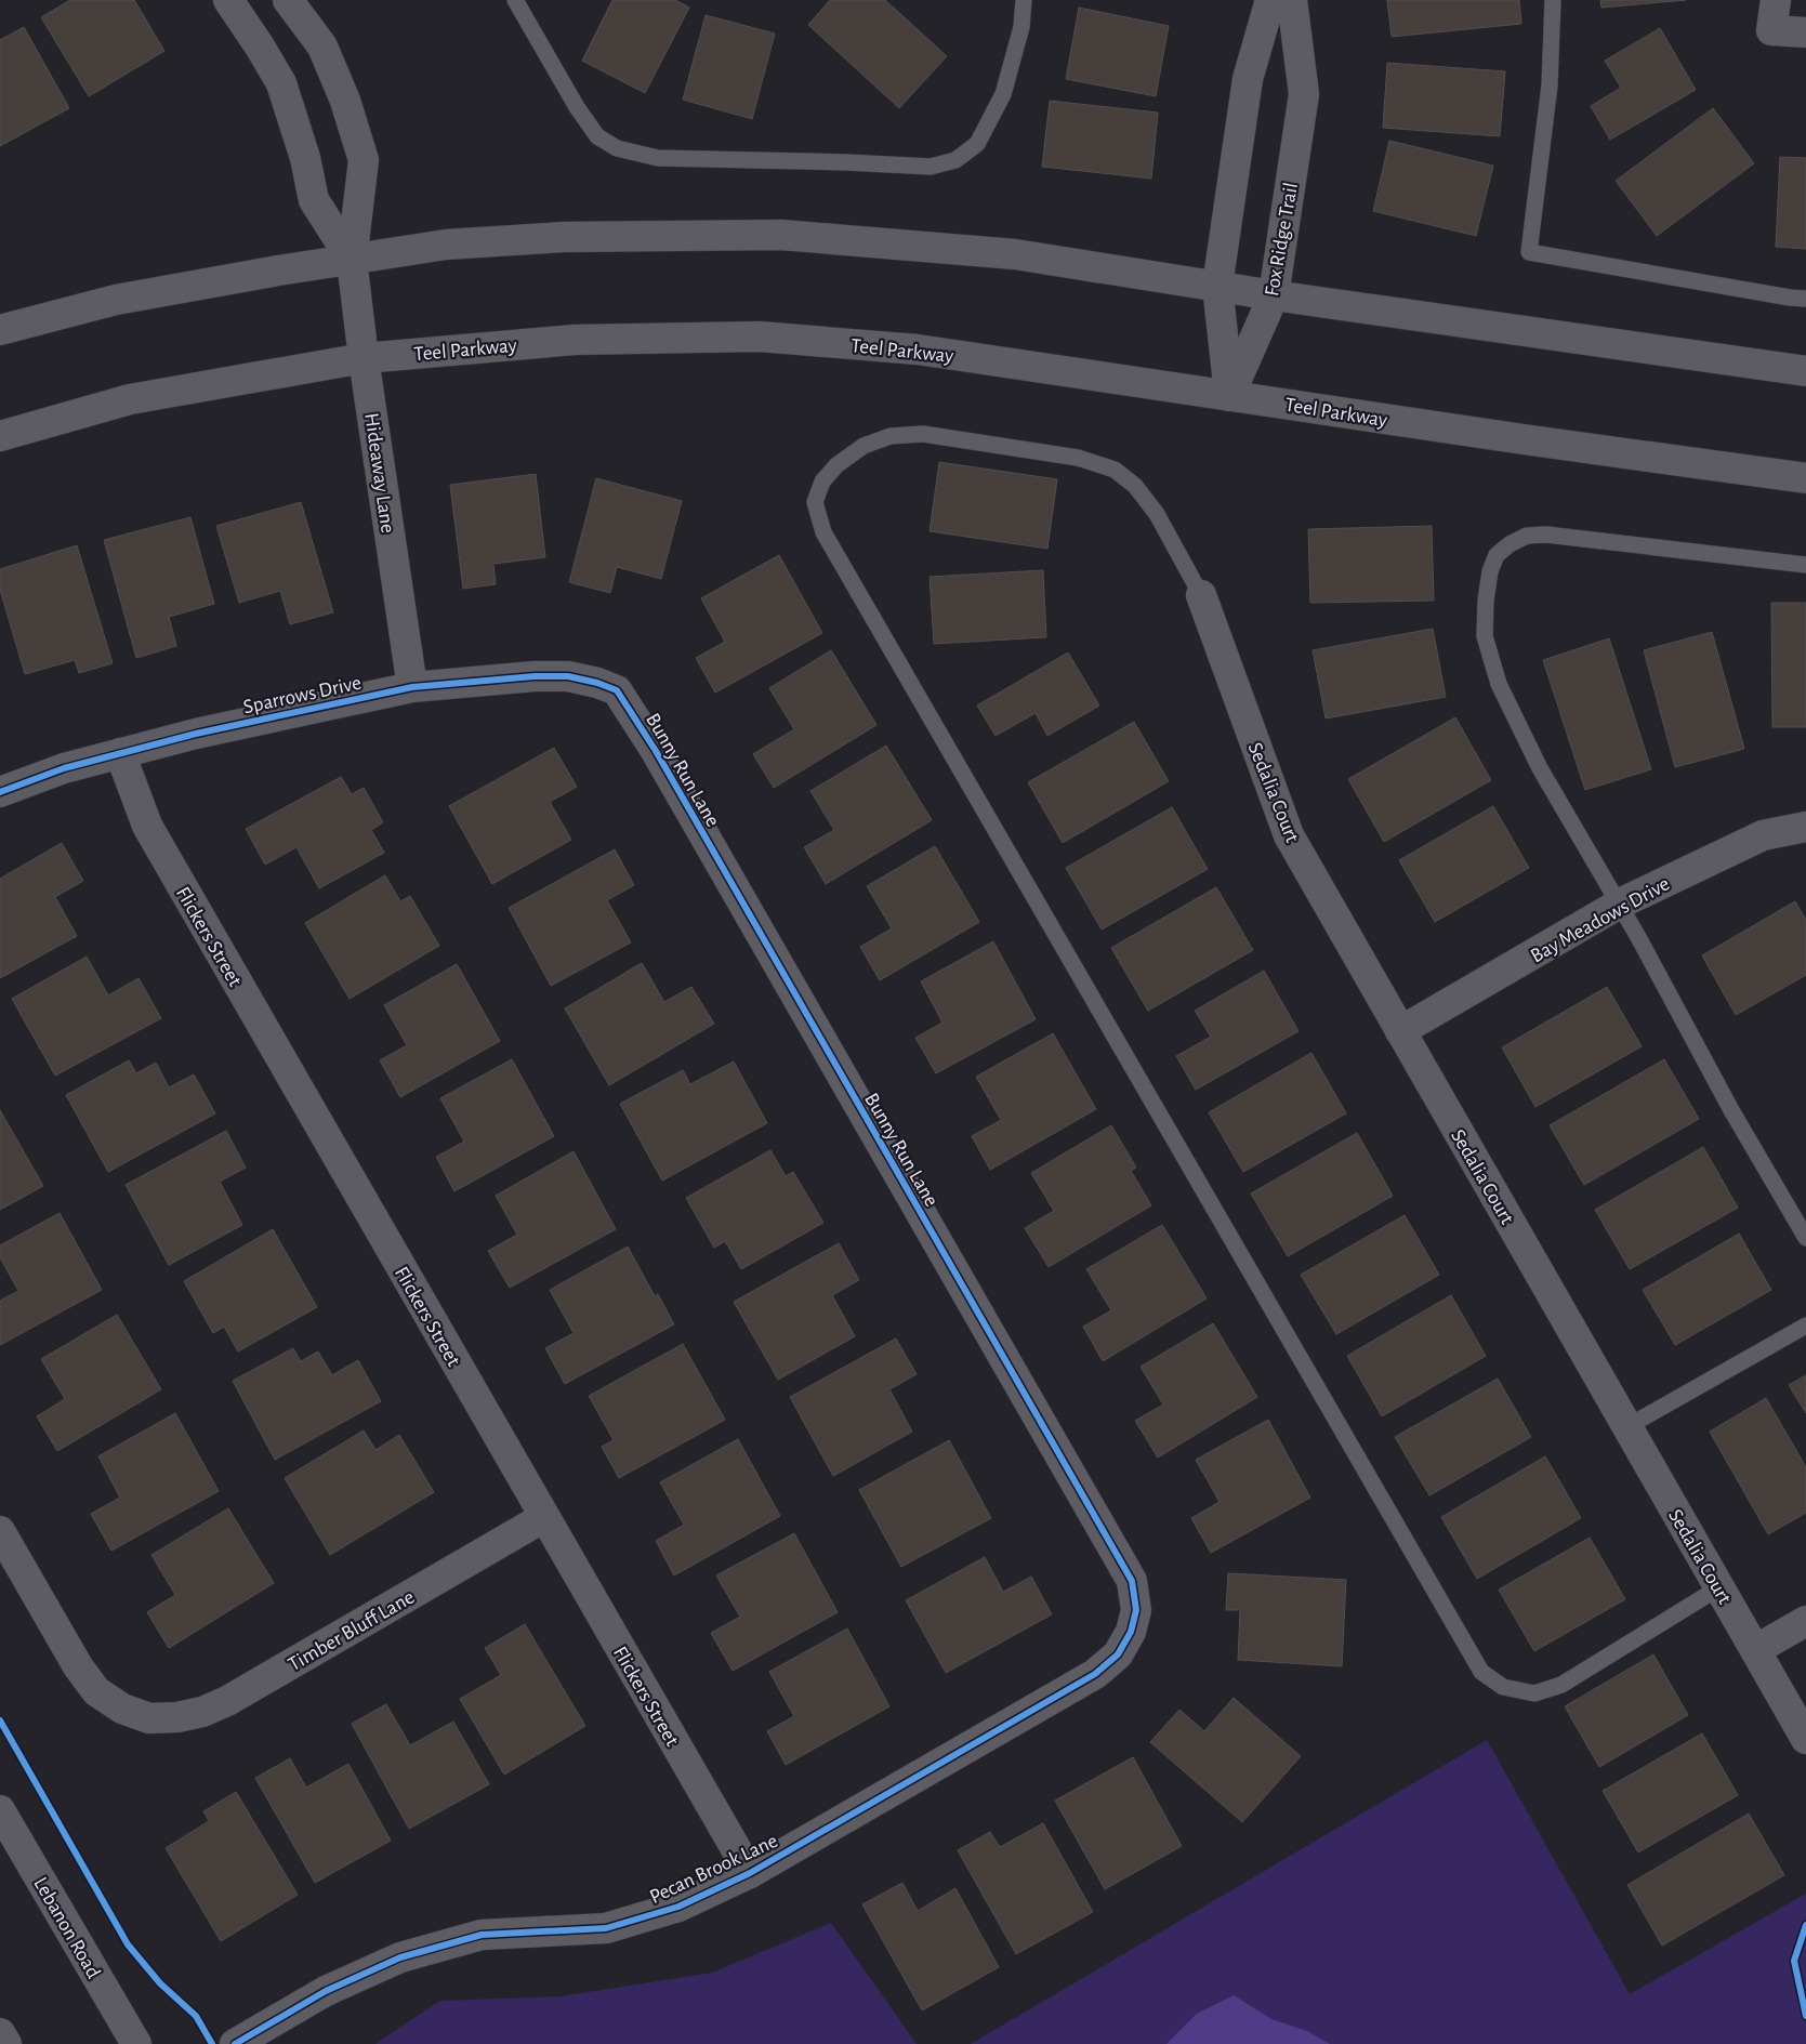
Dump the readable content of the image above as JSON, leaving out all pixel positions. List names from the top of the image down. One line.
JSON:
{"streets":{"street":["Fox Ridge Trail","Teel Parkway","Hideaway Lane","Sparrows Drive","Bunny Run Lane","Sedalia Court","Bay Meadows Drive","Flickers Street","Timber Bluff Lane","Pecan Brook Lane","Lebanon Road"]},"crossings":[["Fox Ridge Trail","Teel Parkway"],["Teel Parkway","Hideaway Lane"],["Hideaway Lane","Sparrows Drive"],["Sparrows Drive","Bunny Run Lane"],["Sparrows Drive","Flickers Street"],["Bunny Run Lane","Pecan Brook Lane"],["Sedalia Court","Bay Meadows Drive"],["Flickers Street","Timber Bluff Lane"],["Flickers Street","Pecan Brook Lane"]]}
